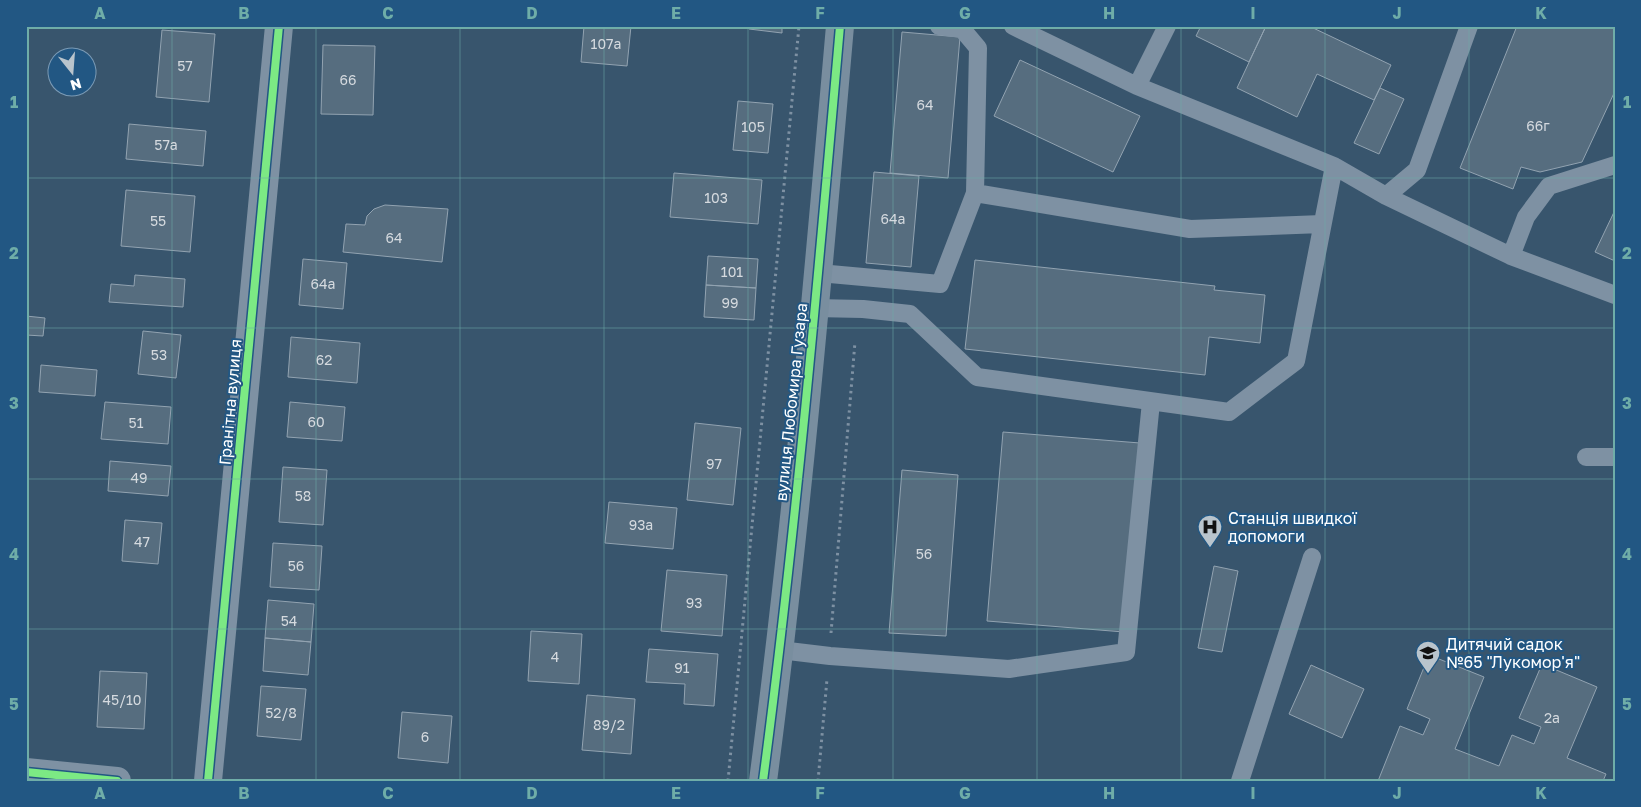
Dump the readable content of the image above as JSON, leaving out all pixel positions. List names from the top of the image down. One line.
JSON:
{"streets":{"street":["Гранітна вулиця","вулиця Любомира Гузара"]},"places":{"hospital":["Станція швидкої допомоги"],"school or university":["Дитячий садок №65 \"Лукомор'я\""]},"house_numbers":["107а","57","66","64","66г","105","57а","103","64а","55","64","101","64а","99","53","62","60","51","97","49","58","93а","47","56","56","93","54","4","91","45/10","52/8","2а","89/2","6"],"north":"bottom","grid":{"columns":["A","B","C","D","E","F","G","H","I","J","K"],"rows":["1","2","3","4","5"]}}
